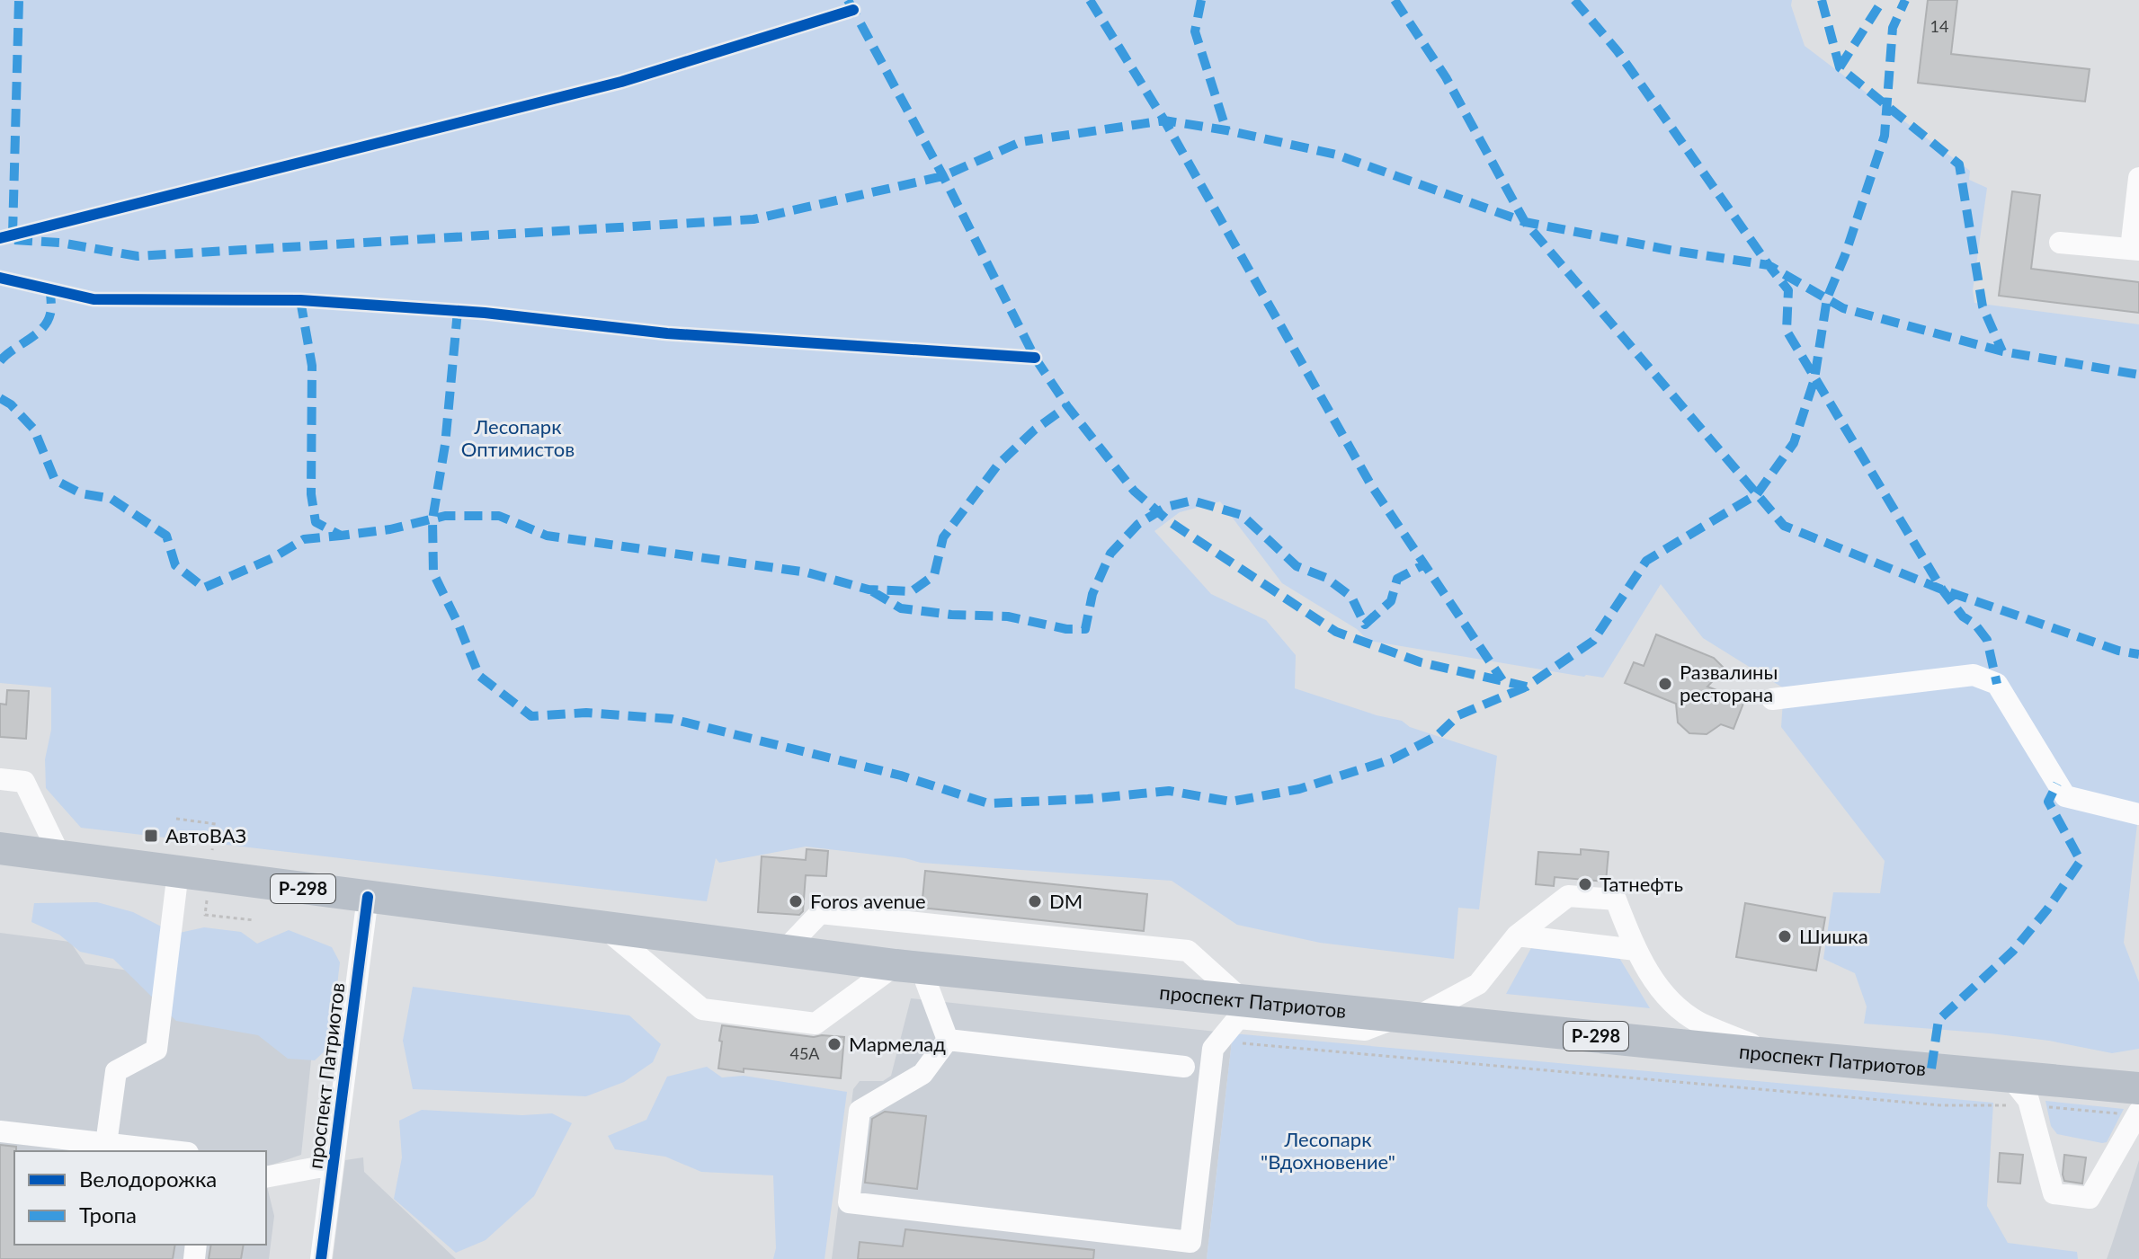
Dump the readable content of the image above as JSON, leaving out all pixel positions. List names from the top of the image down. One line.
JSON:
{"streets":{"highway":["Р-298","проспект Патриотов"]},"parks":["Лесопарк Оптимистов","Лесопарк \"Вдохновение\""],"places":{"other":["Развалины ресторана","Татнефть","Foros avenue","DM","Шишка","Мармелад"],"transit":["АвтоВАЗ"]},"house_numbers":["14","45А"],"legend":["Велодорожка","Тропа"]}
